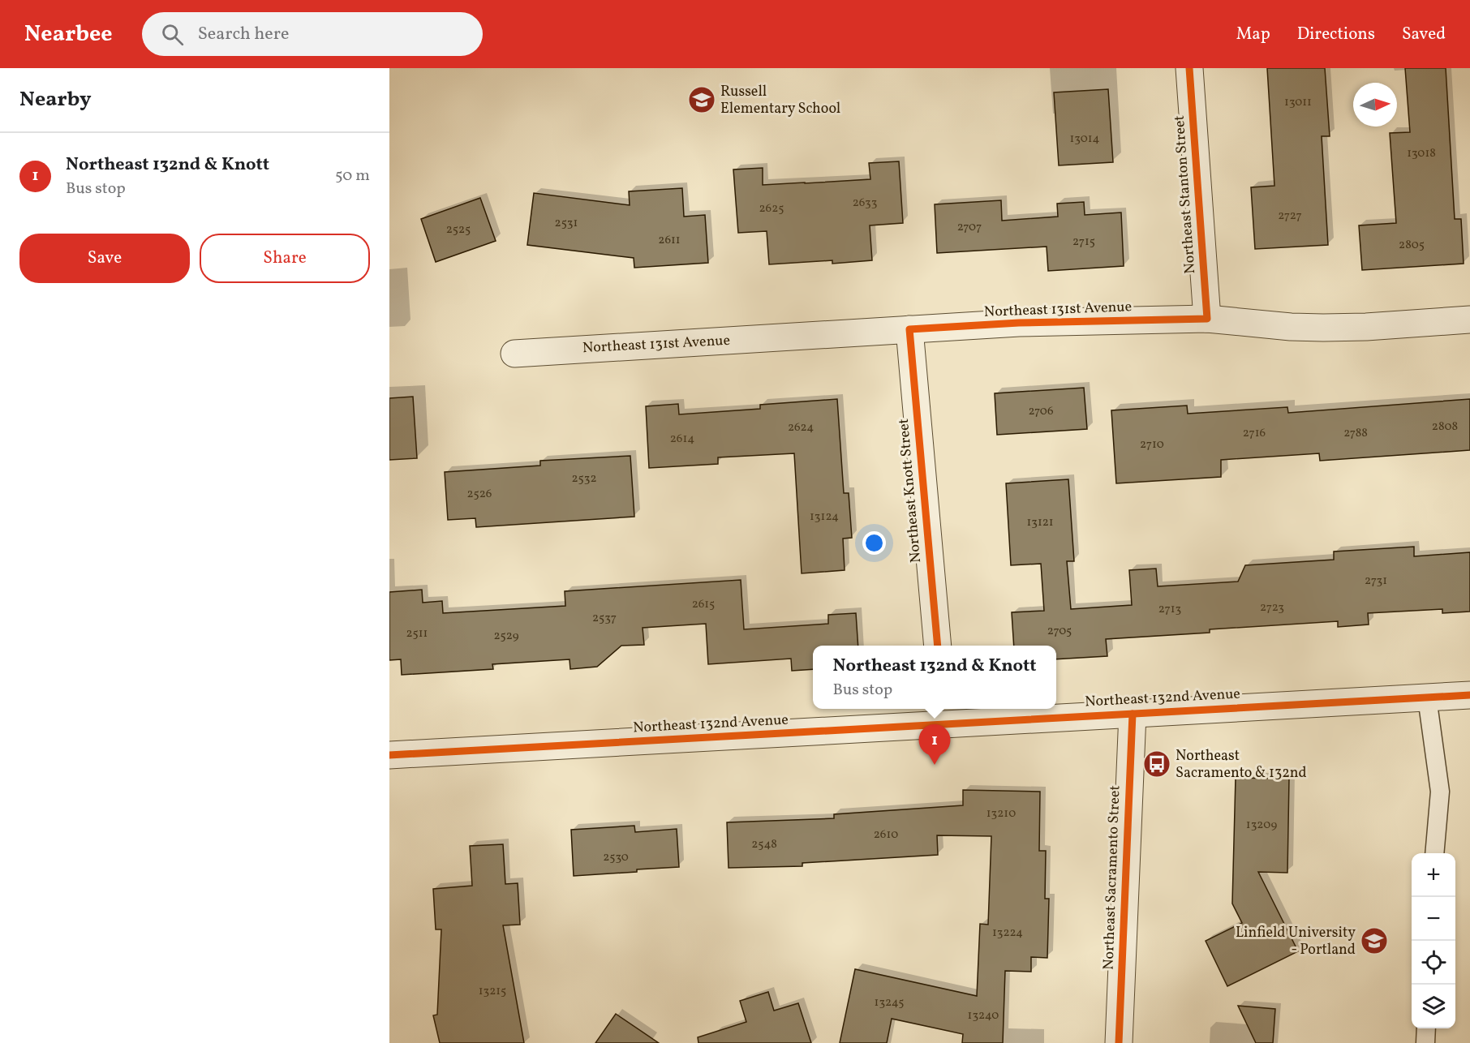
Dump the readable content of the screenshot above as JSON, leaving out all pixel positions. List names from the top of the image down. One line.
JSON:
{"streets":{"street":["Northeast Stanton Street","Northeast 131st Avenue","Northeast Knott Street","Northeast 132nd Avenue","Northeast Sacramento Street"]},"crossings":[["Northeast Stanton Street","Northeast 131st Avenue"],["Northeast 131st Avenue","Northeast Knott Street"],["Northeast 132nd Avenue","Northeast Sacramento Street"]],"places":{"school or university":["Russell Elementary School","Linfield University - Portland"],"bus stop":["Northeast Sacramento & 132nd"]},"house_numbers":["13011","13014","13018","2633","2625","2727","2531","2707","2525","2611","2715","2805","2706","2808","2624","2716","2788","2614","2710","2532","2526","13124","13121","2731","2615","2723","2713","2537","2705","2511","2529","13210","13209","2610","2548","2530","13224","13215","13245","13240"],"north":"right","page":{"header":"Nearbee","search":"Search here","nav":["Map","Directions","Saved"],"heading":"Nearby","list":[{"mark":"1","name":"Northeast 132nd & Knott","note":"Bus stop","value":"50 m"}],"buttons":["Save","Share"],"popup":["Northeast 132nd & Knott","Bus stop"],"pins":"1","map_buttons":["+","−"]}}
